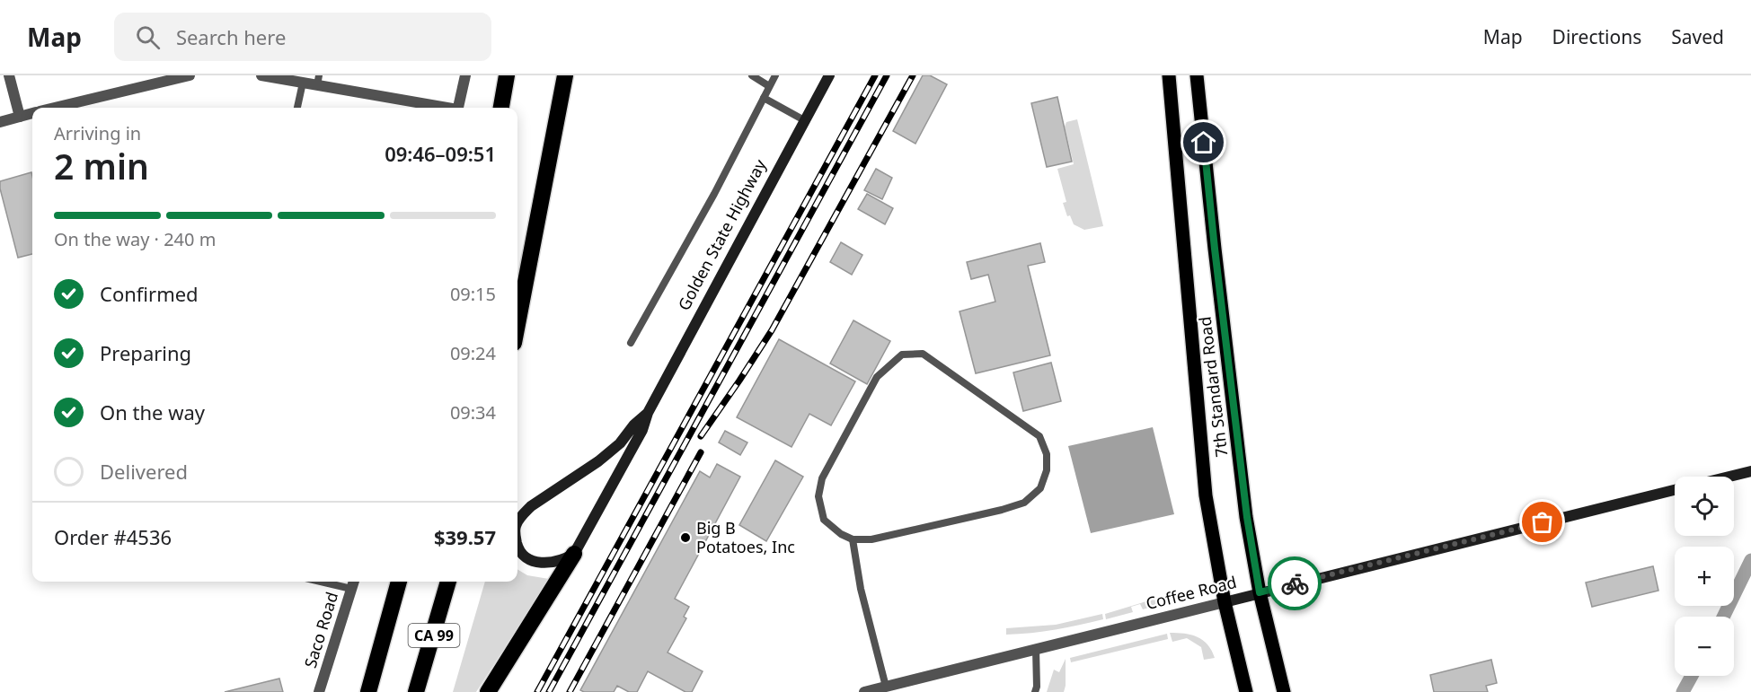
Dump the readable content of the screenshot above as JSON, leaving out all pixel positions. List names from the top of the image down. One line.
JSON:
{"streets":{"highway":["CA 99"],"main road":["Golden State Highway","7th Standard Road","Coffee Road"],"street":["Saco Road"]},"crossings":[["7th Standard Road","Coffee Road"]],"places":["Big B Potatoes, Inc"],"page":{"header":"Map","search":"Search here","nav":["Map","Directions","Saved"],"heading":["2 min","Arriving in","09:46–09:51"],"panel":["Order #4536","$39.57"],"bar":"On the way · 240 m","list":[["Confirmed","09:15"],["Preparing","09:24"],["On the way","09:34"],"Delivered"],"map_buttons":["+","−"]}}
